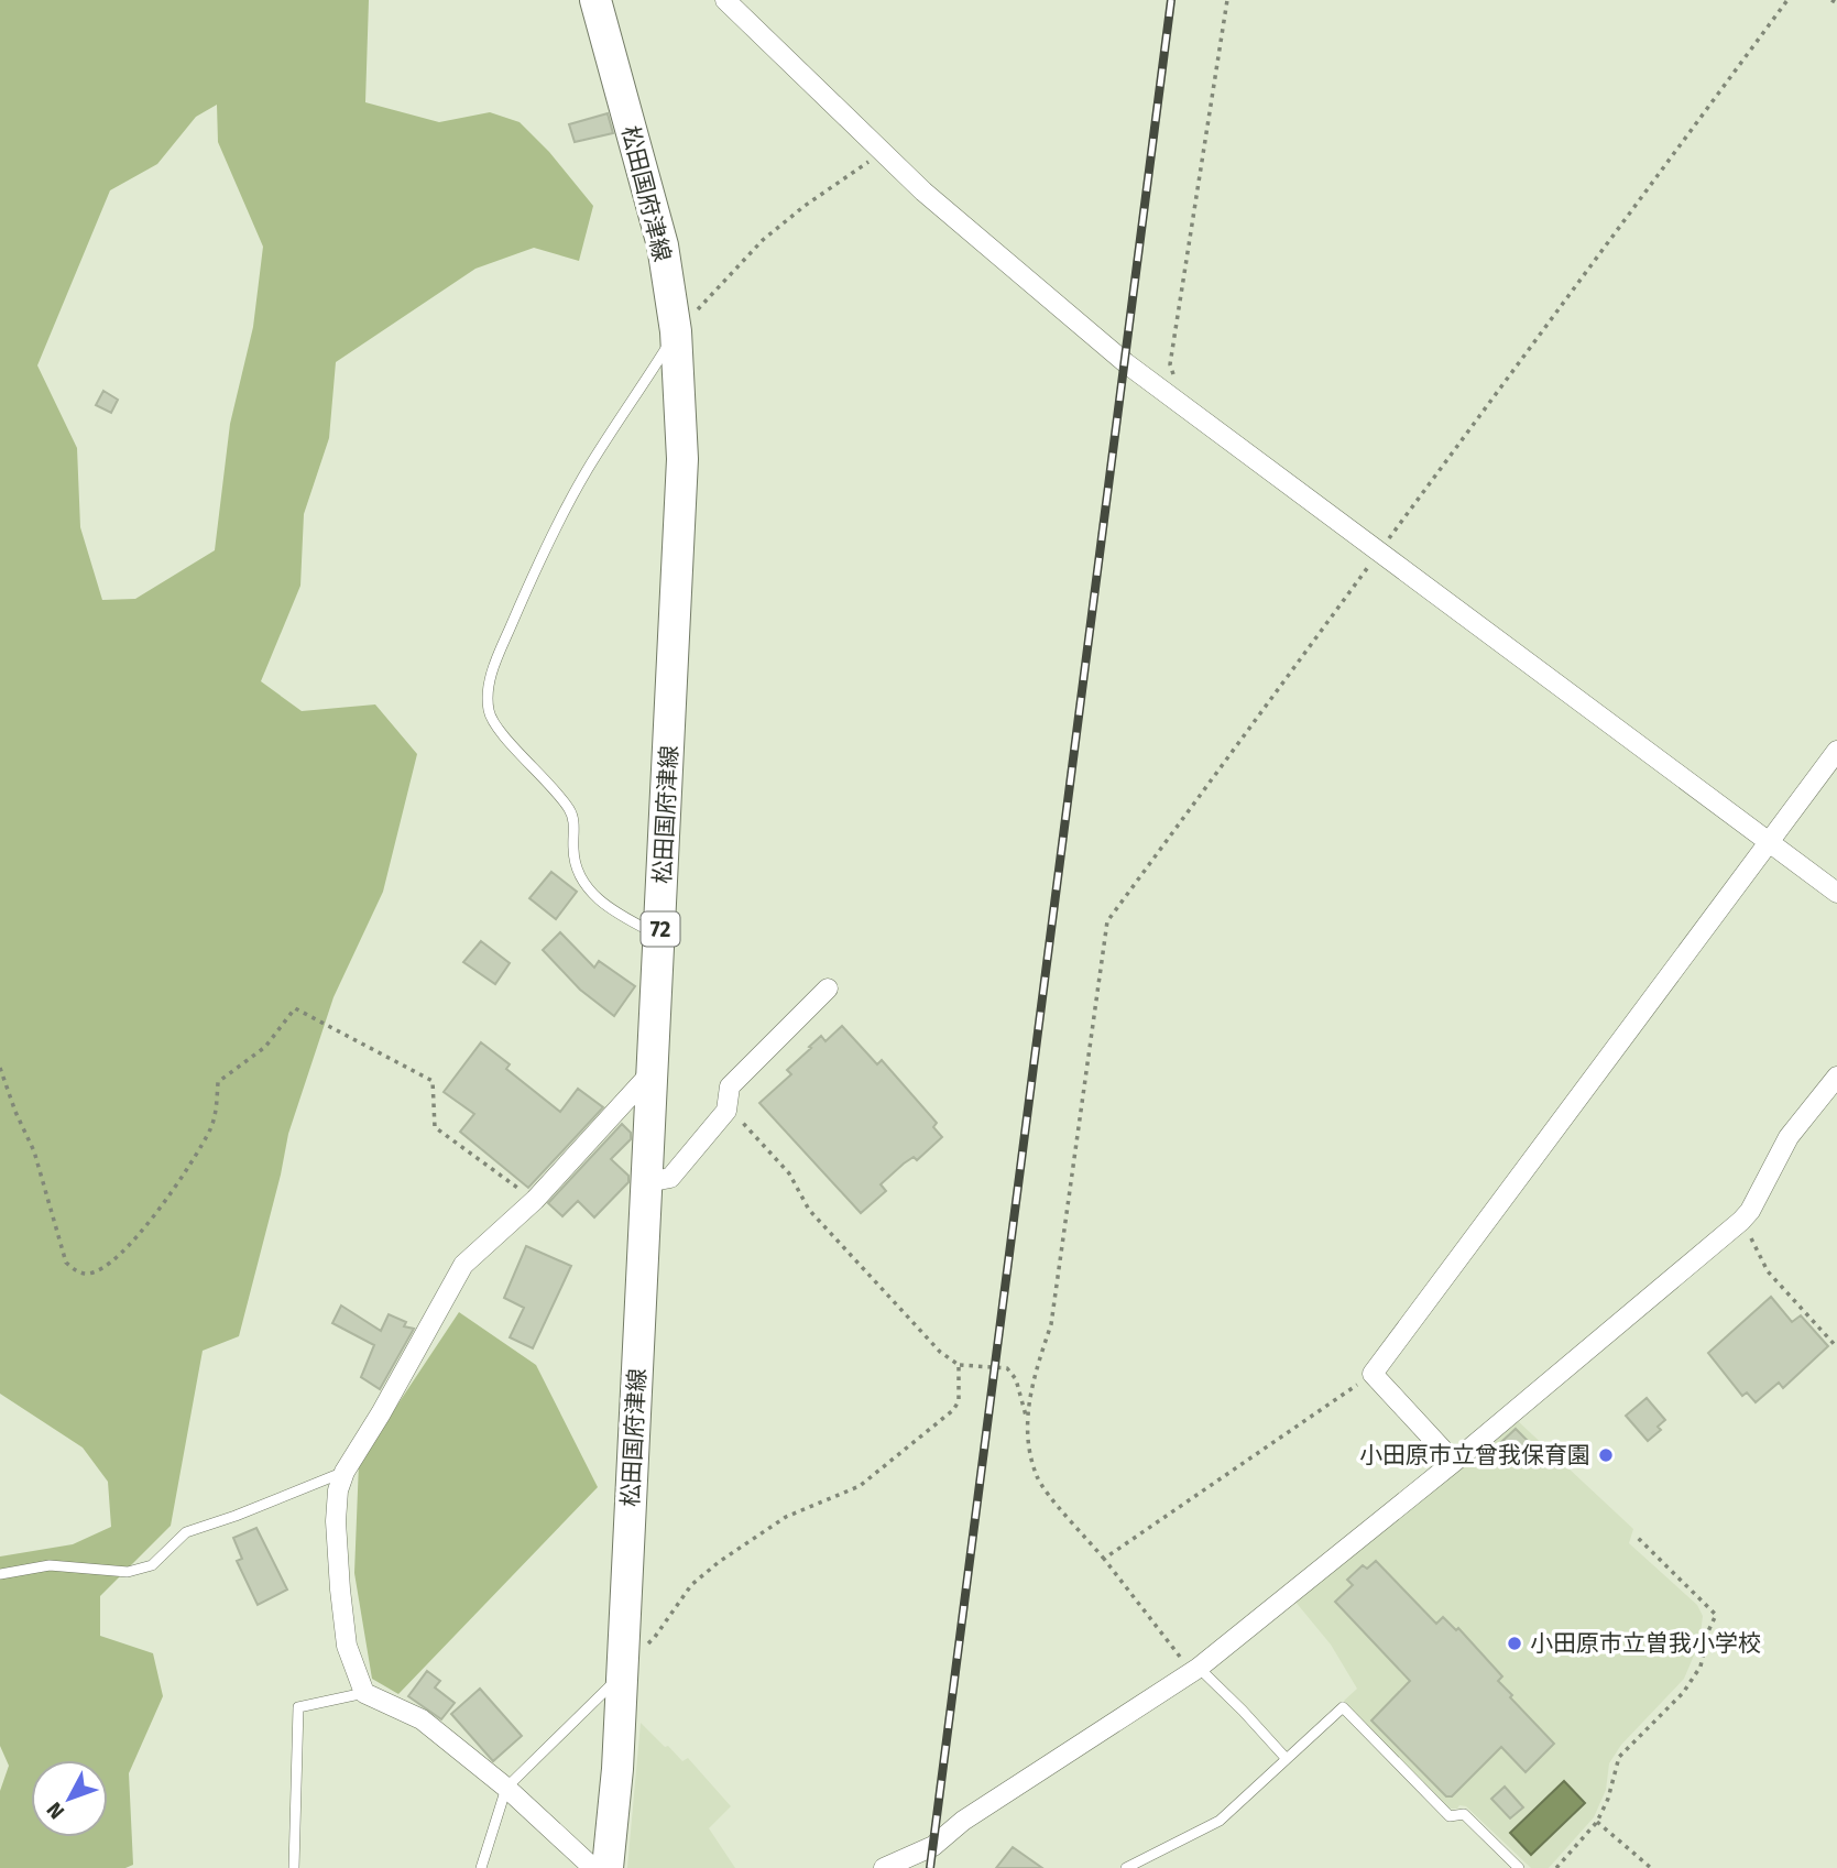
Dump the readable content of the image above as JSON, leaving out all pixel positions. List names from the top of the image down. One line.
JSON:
{"streets":{"main road":["松田国府津線","72"]},"places":["小田原市立曾我保育園","小田原市立曽我小学校"],"north":"bottom left"}
